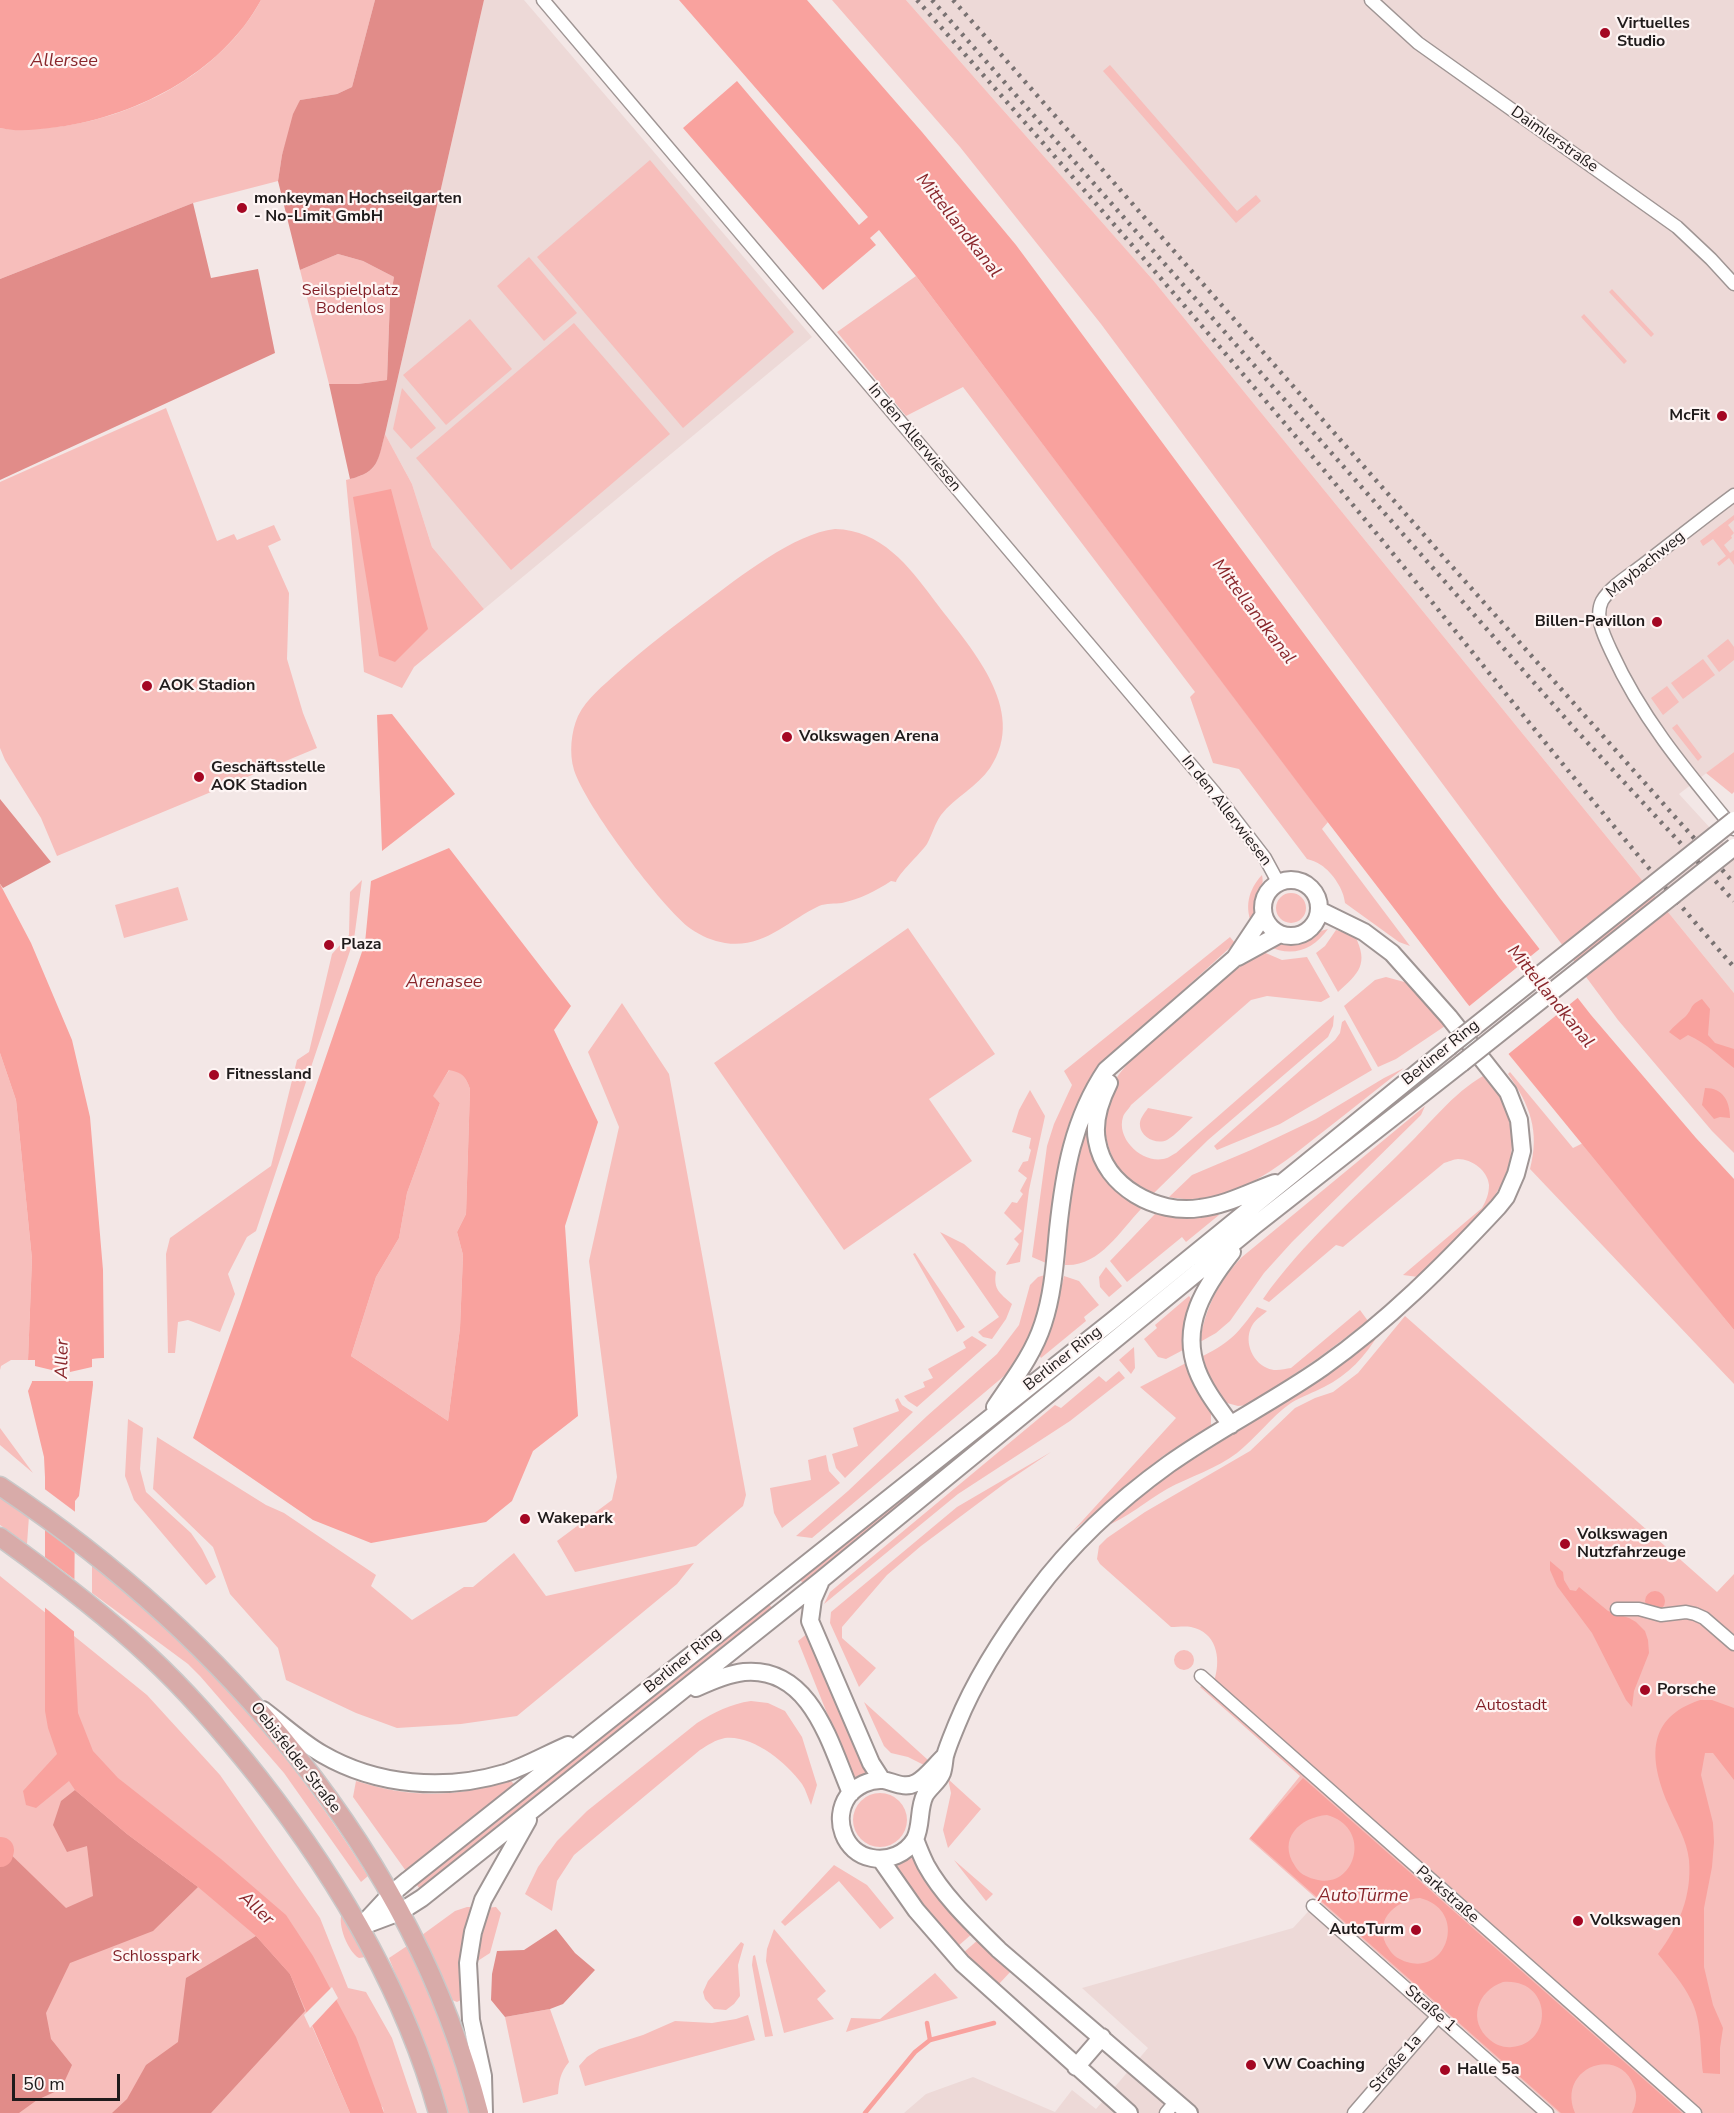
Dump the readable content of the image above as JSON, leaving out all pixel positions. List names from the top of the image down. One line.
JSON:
{"streets":{"main road":["Berliner Ring","Oebisfelder Straße"],"street":["Daimlerstraße","In den Allerwiesen","Maybachweg","Parkstraße","Straße 1","Straße 1a"]},"crossings":[["Berliner Ring","Oebisfelder Straße"],["Straße 1","Straße 1a"]],"water":["Allersee","Mittellandkanal","Arenasee","Aller","AutoTürme"],"parks":["Seilspielplatz Bodenlos","Autostadt","Schlosspark"],"places":["Virtuelles Studio","monkeyman Hochseilgarten - No-Limit GmbH","McFit","Billen-Pavillon","AOK Stadion","Volkswagen Arena","Geschäftsstelle AOK Stadion","Plaza","Fitnessland","Wakepark","Volkswagen Nutzfahrzeuge","Porsche","Volkswagen","AutoTurm","VW Coaching","Halle 5a"],"scale_bar":"50 m"}
